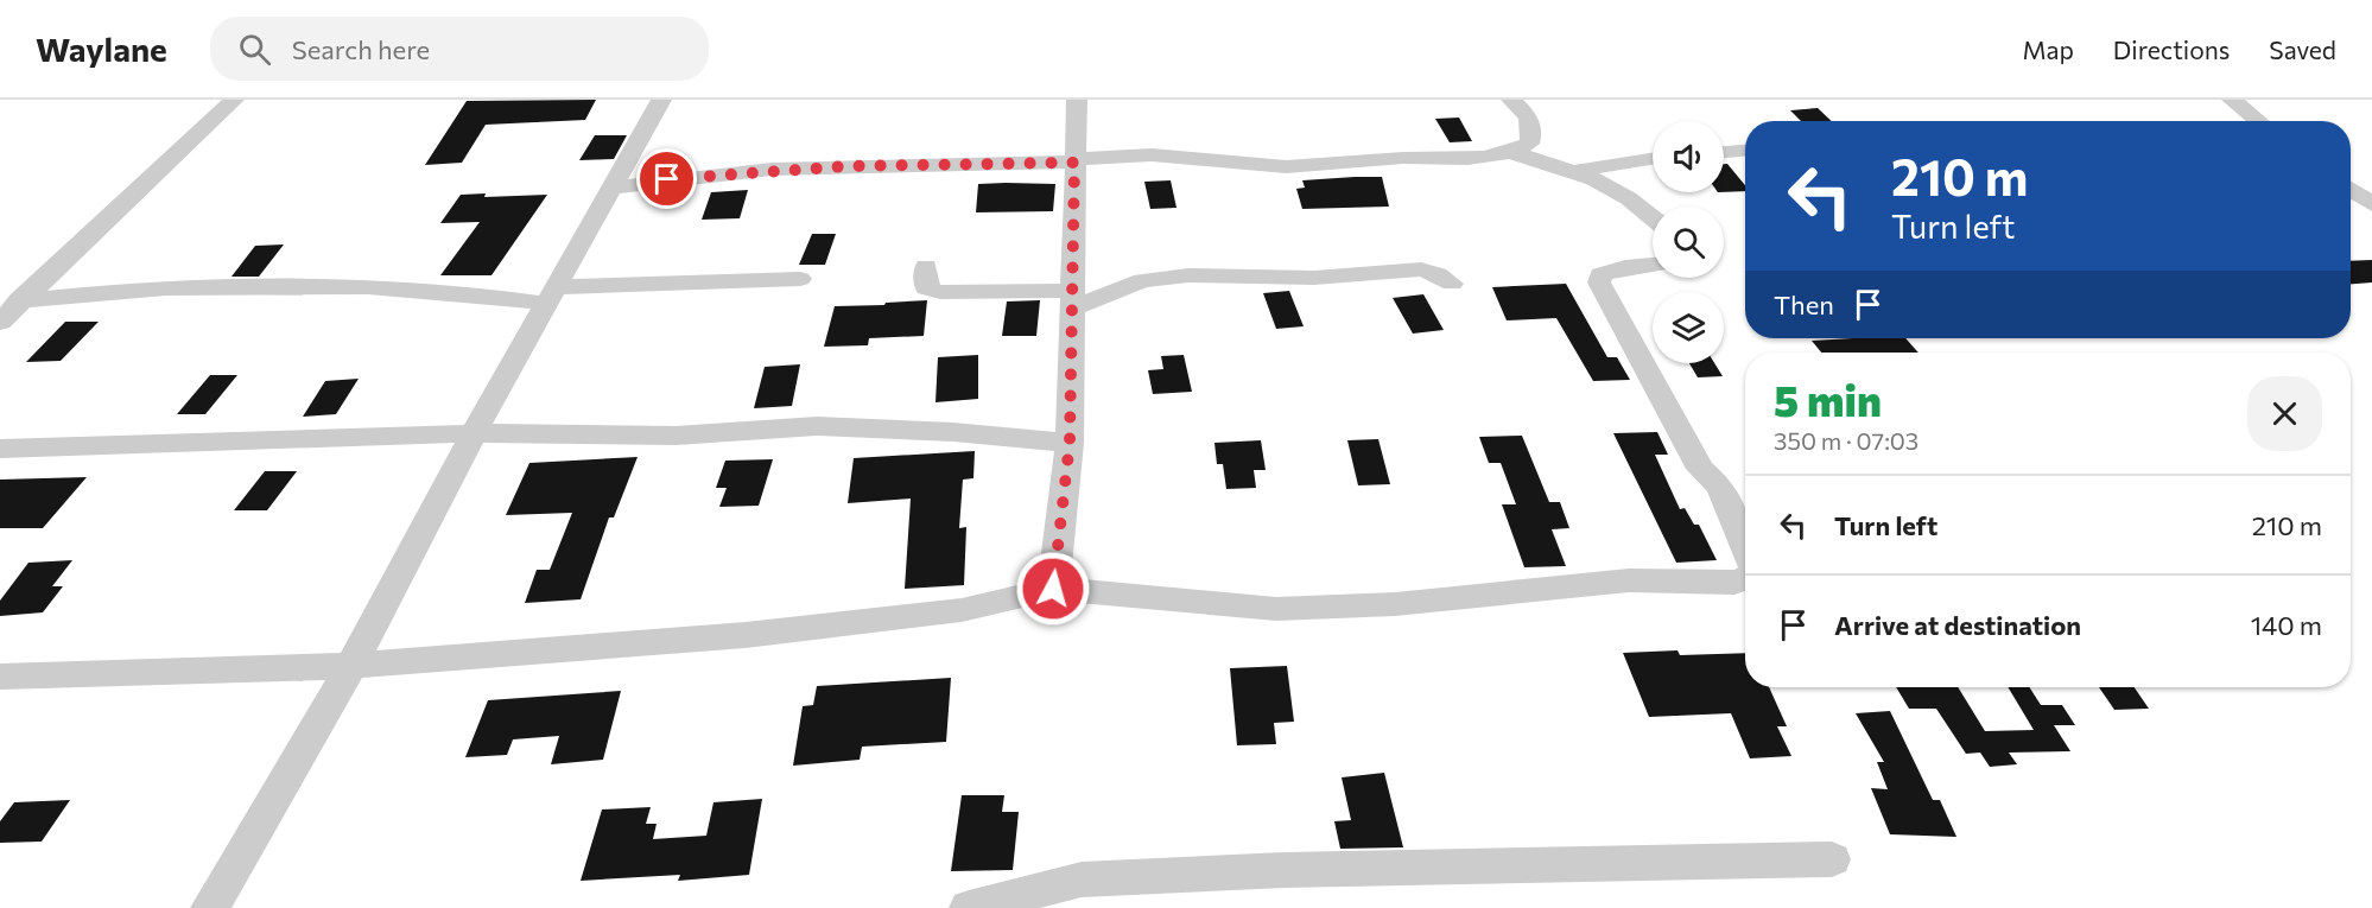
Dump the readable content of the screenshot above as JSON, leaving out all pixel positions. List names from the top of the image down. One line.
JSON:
{"page":{"header":"Waylane","search":"Search here","nav":["Map","Directions","Saved"],"turn":["210 m","Turn left"],"then":"Then","heading":["5 min","350 m · 07:03"],"list":[{"name":"Turn left","value":"210 m"},{"name":"Arrive at destination","value":"140 m"}]}}
